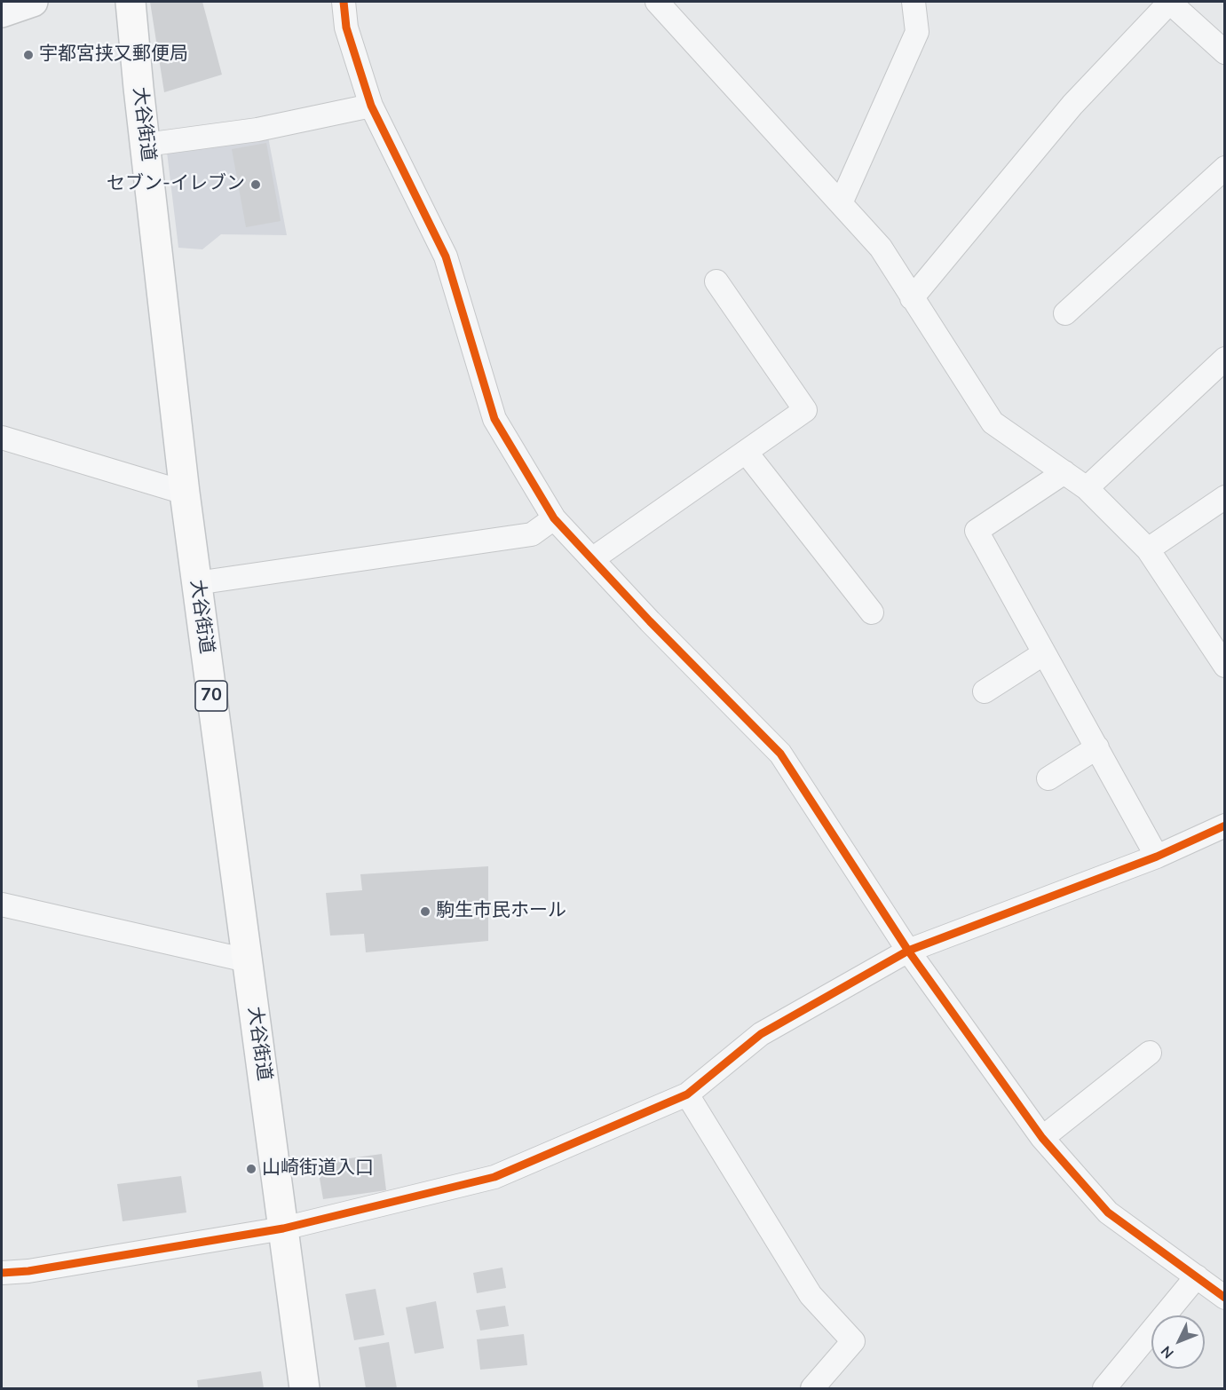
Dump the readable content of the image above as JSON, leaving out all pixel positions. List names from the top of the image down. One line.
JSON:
{"streets":{"main road":["大谷街道","70"]},"places":["宇都宮挟又郵便局","セブン-イレブン","駒生市民ホール","山崎街道入口"],"north":"bottom left"}
